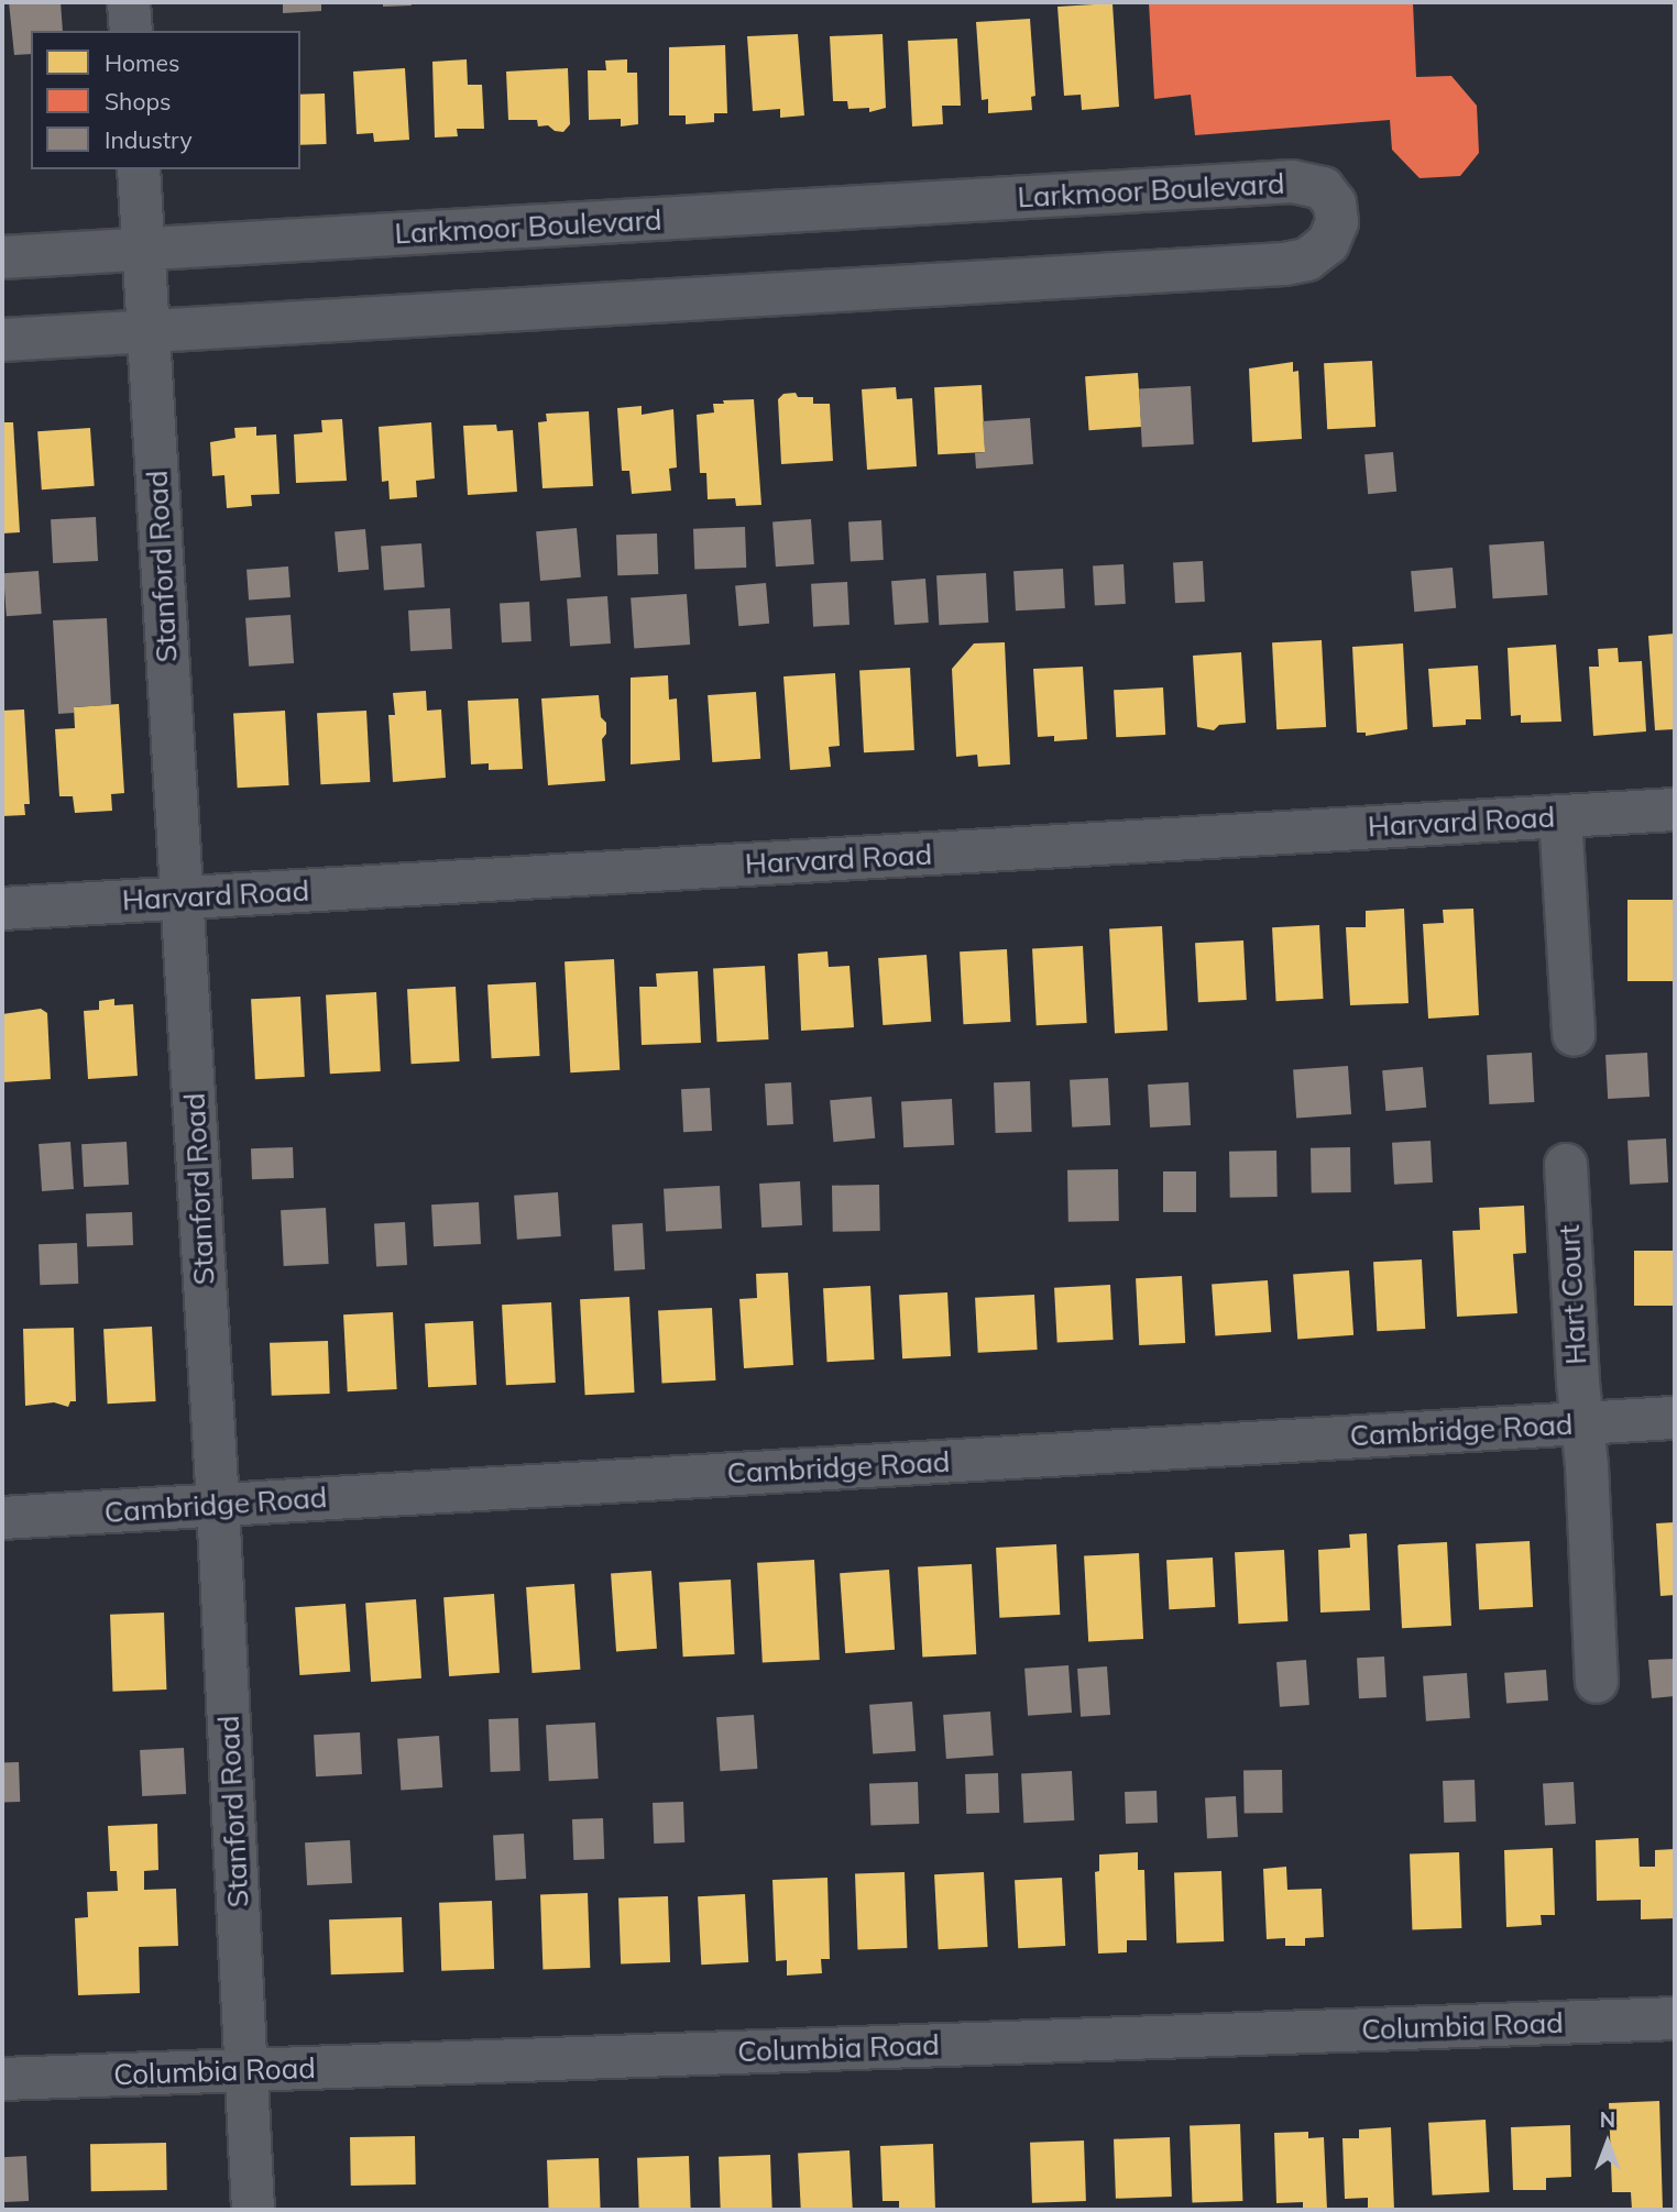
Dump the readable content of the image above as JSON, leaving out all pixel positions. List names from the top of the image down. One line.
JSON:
{"streets":{"street":["Larkmoor Boulevard","Stanford Road","Harvard Road","Hart Court","Cambridge Road","Columbia Road"]},"crossings":[["Larkmoor Boulevard","Stanford Road"],["Stanford Road","Harvard Road"],["Stanford Road","Cambridge Road"],["Stanford Road","Columbia Road"],["Hart Court","Cambridge Road"]],"legend":["Homes","Shops","Industry"],"north":"top"}
